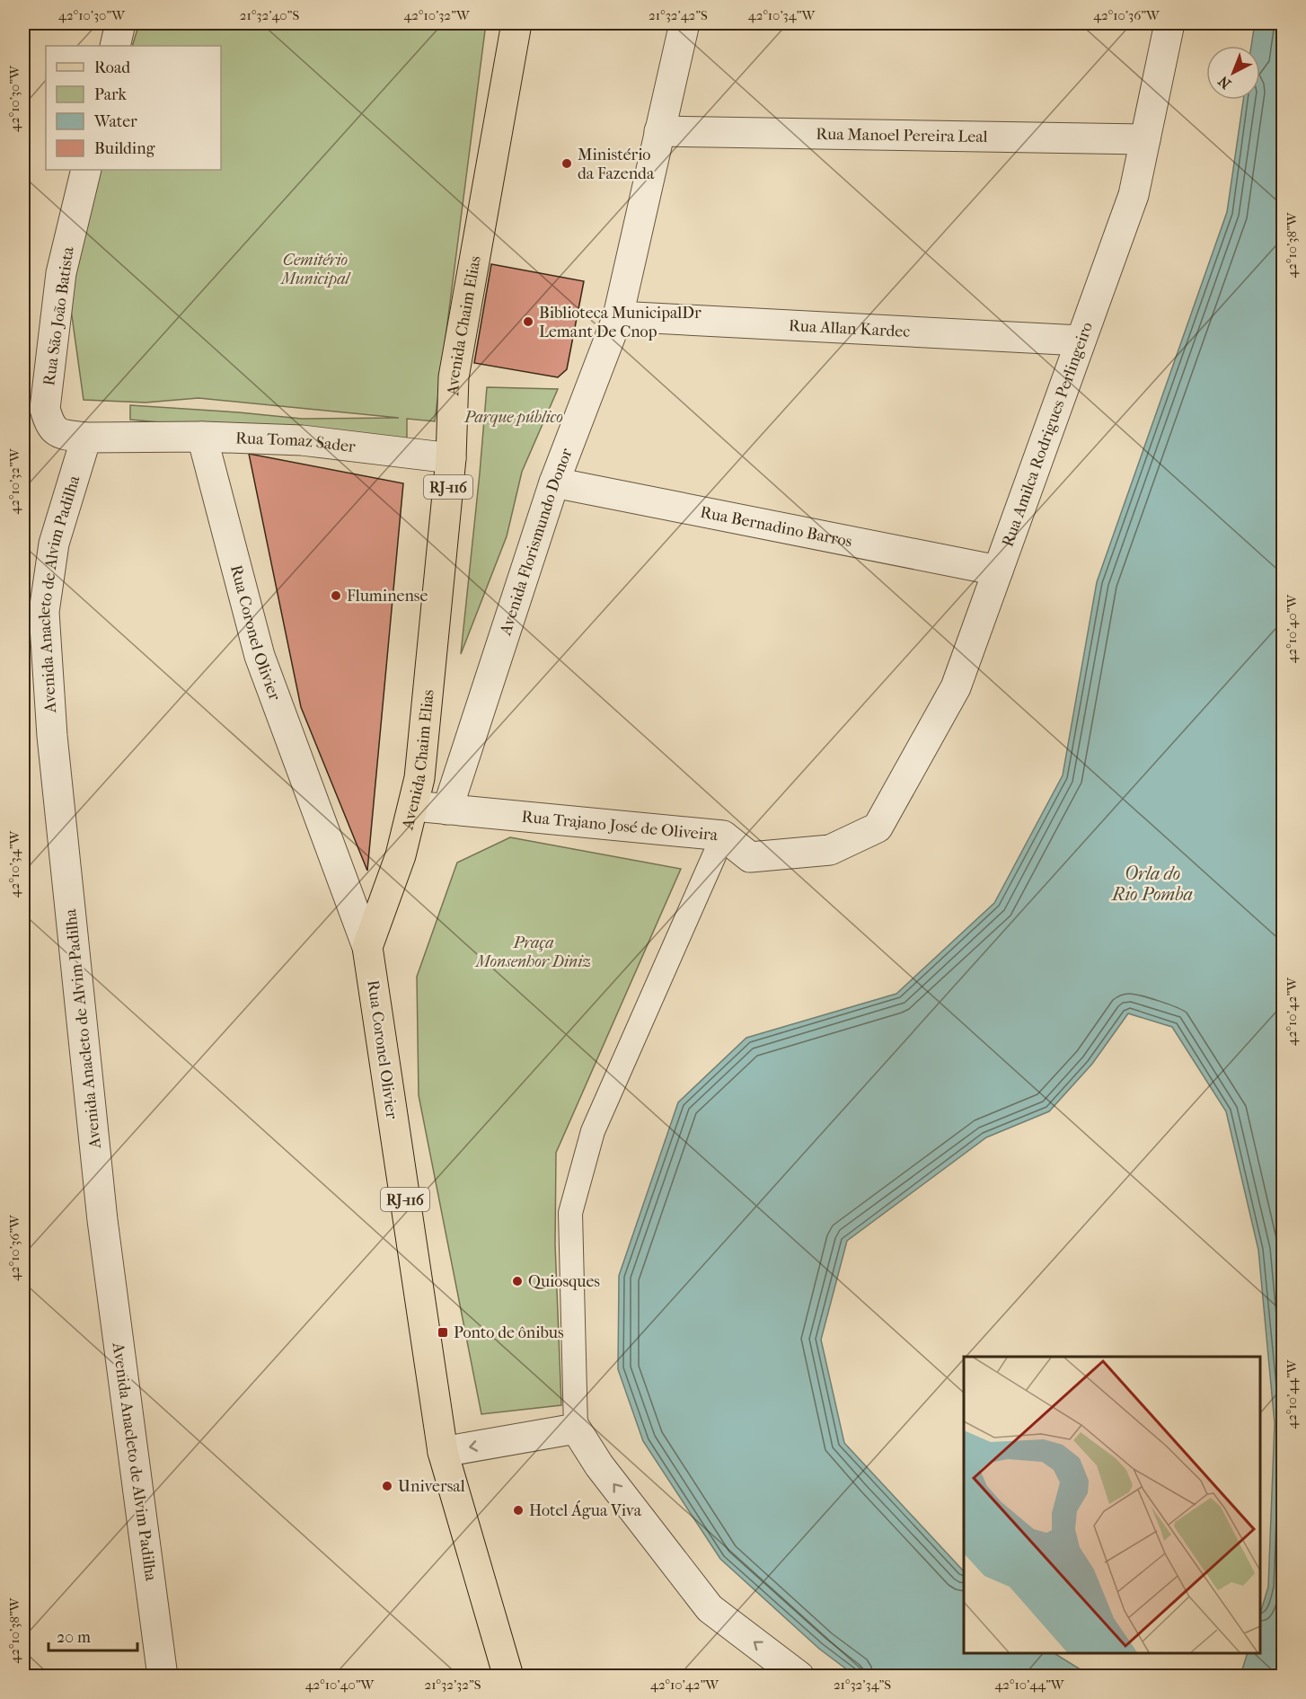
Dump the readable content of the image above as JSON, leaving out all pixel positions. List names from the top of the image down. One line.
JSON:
{"streets":{"main road":["Avenida Chaim Elias","RJ-116","Rua Coronel Olivier"],"street":["Rua Manoel Pereira Leal","Rua São João Batista","Rua Allan Kardec","Rua Amilca Rodrigues Perlingeiro","Rua Tomaz Sader","Rua Bernadino Barros","Avenida Florismundo Donor","Avenida Anacleto de Alvim Padilha","Rua Trajano José de Oliveira"]},"crossings":[["Rua Manoel Pereira Leal","Rua Amilca Rodrigues Perlingeiro"],["Rua Manoel Pereira Leal","Avenida Florismundo Donor"],["Rua São João Batista","Rua Tomaz Sader"],["Rua São João Batista","Avenida Anacleto de Alvim Padilha"],["Avenida Chaim Elias","Rua Tomaz Sader"],["Avenida Chaim Elias","Rua Coronel Olivier"],["Avenida Chaim Elias","Rua Trajano José de Oliveira"],["Rua Allan Kardec","Rua Amilca Rodrigues Perlingeiro"],["Rua Allan Kardec","Avenida Florismundo Donor"],["Rua Amilca Rodrigues Perlingeiro","Rua Bernadino Barros"],["Rua Amilca Rodrigues Perlingeiro","Rua Trajano José de Oliveira"],["Rua Tomaz Sader","Avenida Anacleto de Alvim Padilha"],["Rua Tomaz Sader","Rua Coronel Olivier"],["Rua Bernadino Barros","Avenida Florismundo Donor"],["Avenida Florismundo Donor","Rua Trajano José de Oliveira"]],"water":["Orla do Rio Pomba"],"parks":["Cemitério Municipal","Parque público","Praça Monsenhor Diniz"],"places":{"other":["Ministério da Fazenda","Biblioteca MunicipalDr Lemant De Cnop","Fluminense","Quiosques","Universal","Hotel Água Viva"],"transit":["Ponto de ônibus"]},"legend":["Road","Park","Water","Building"],"scale_bar":"20 m","north":"bottom left","coordinates":["42°10'30\"W","21°32'40\"S","42°10'32\"W","21°32'42\"S","42°10'34\"W","42°10'36\"W","42°10'38\"W","42°10'40\"W","42°10'42\"W","42°10'44\"W","21°32'32\"S","21°32'34\"S"]}
